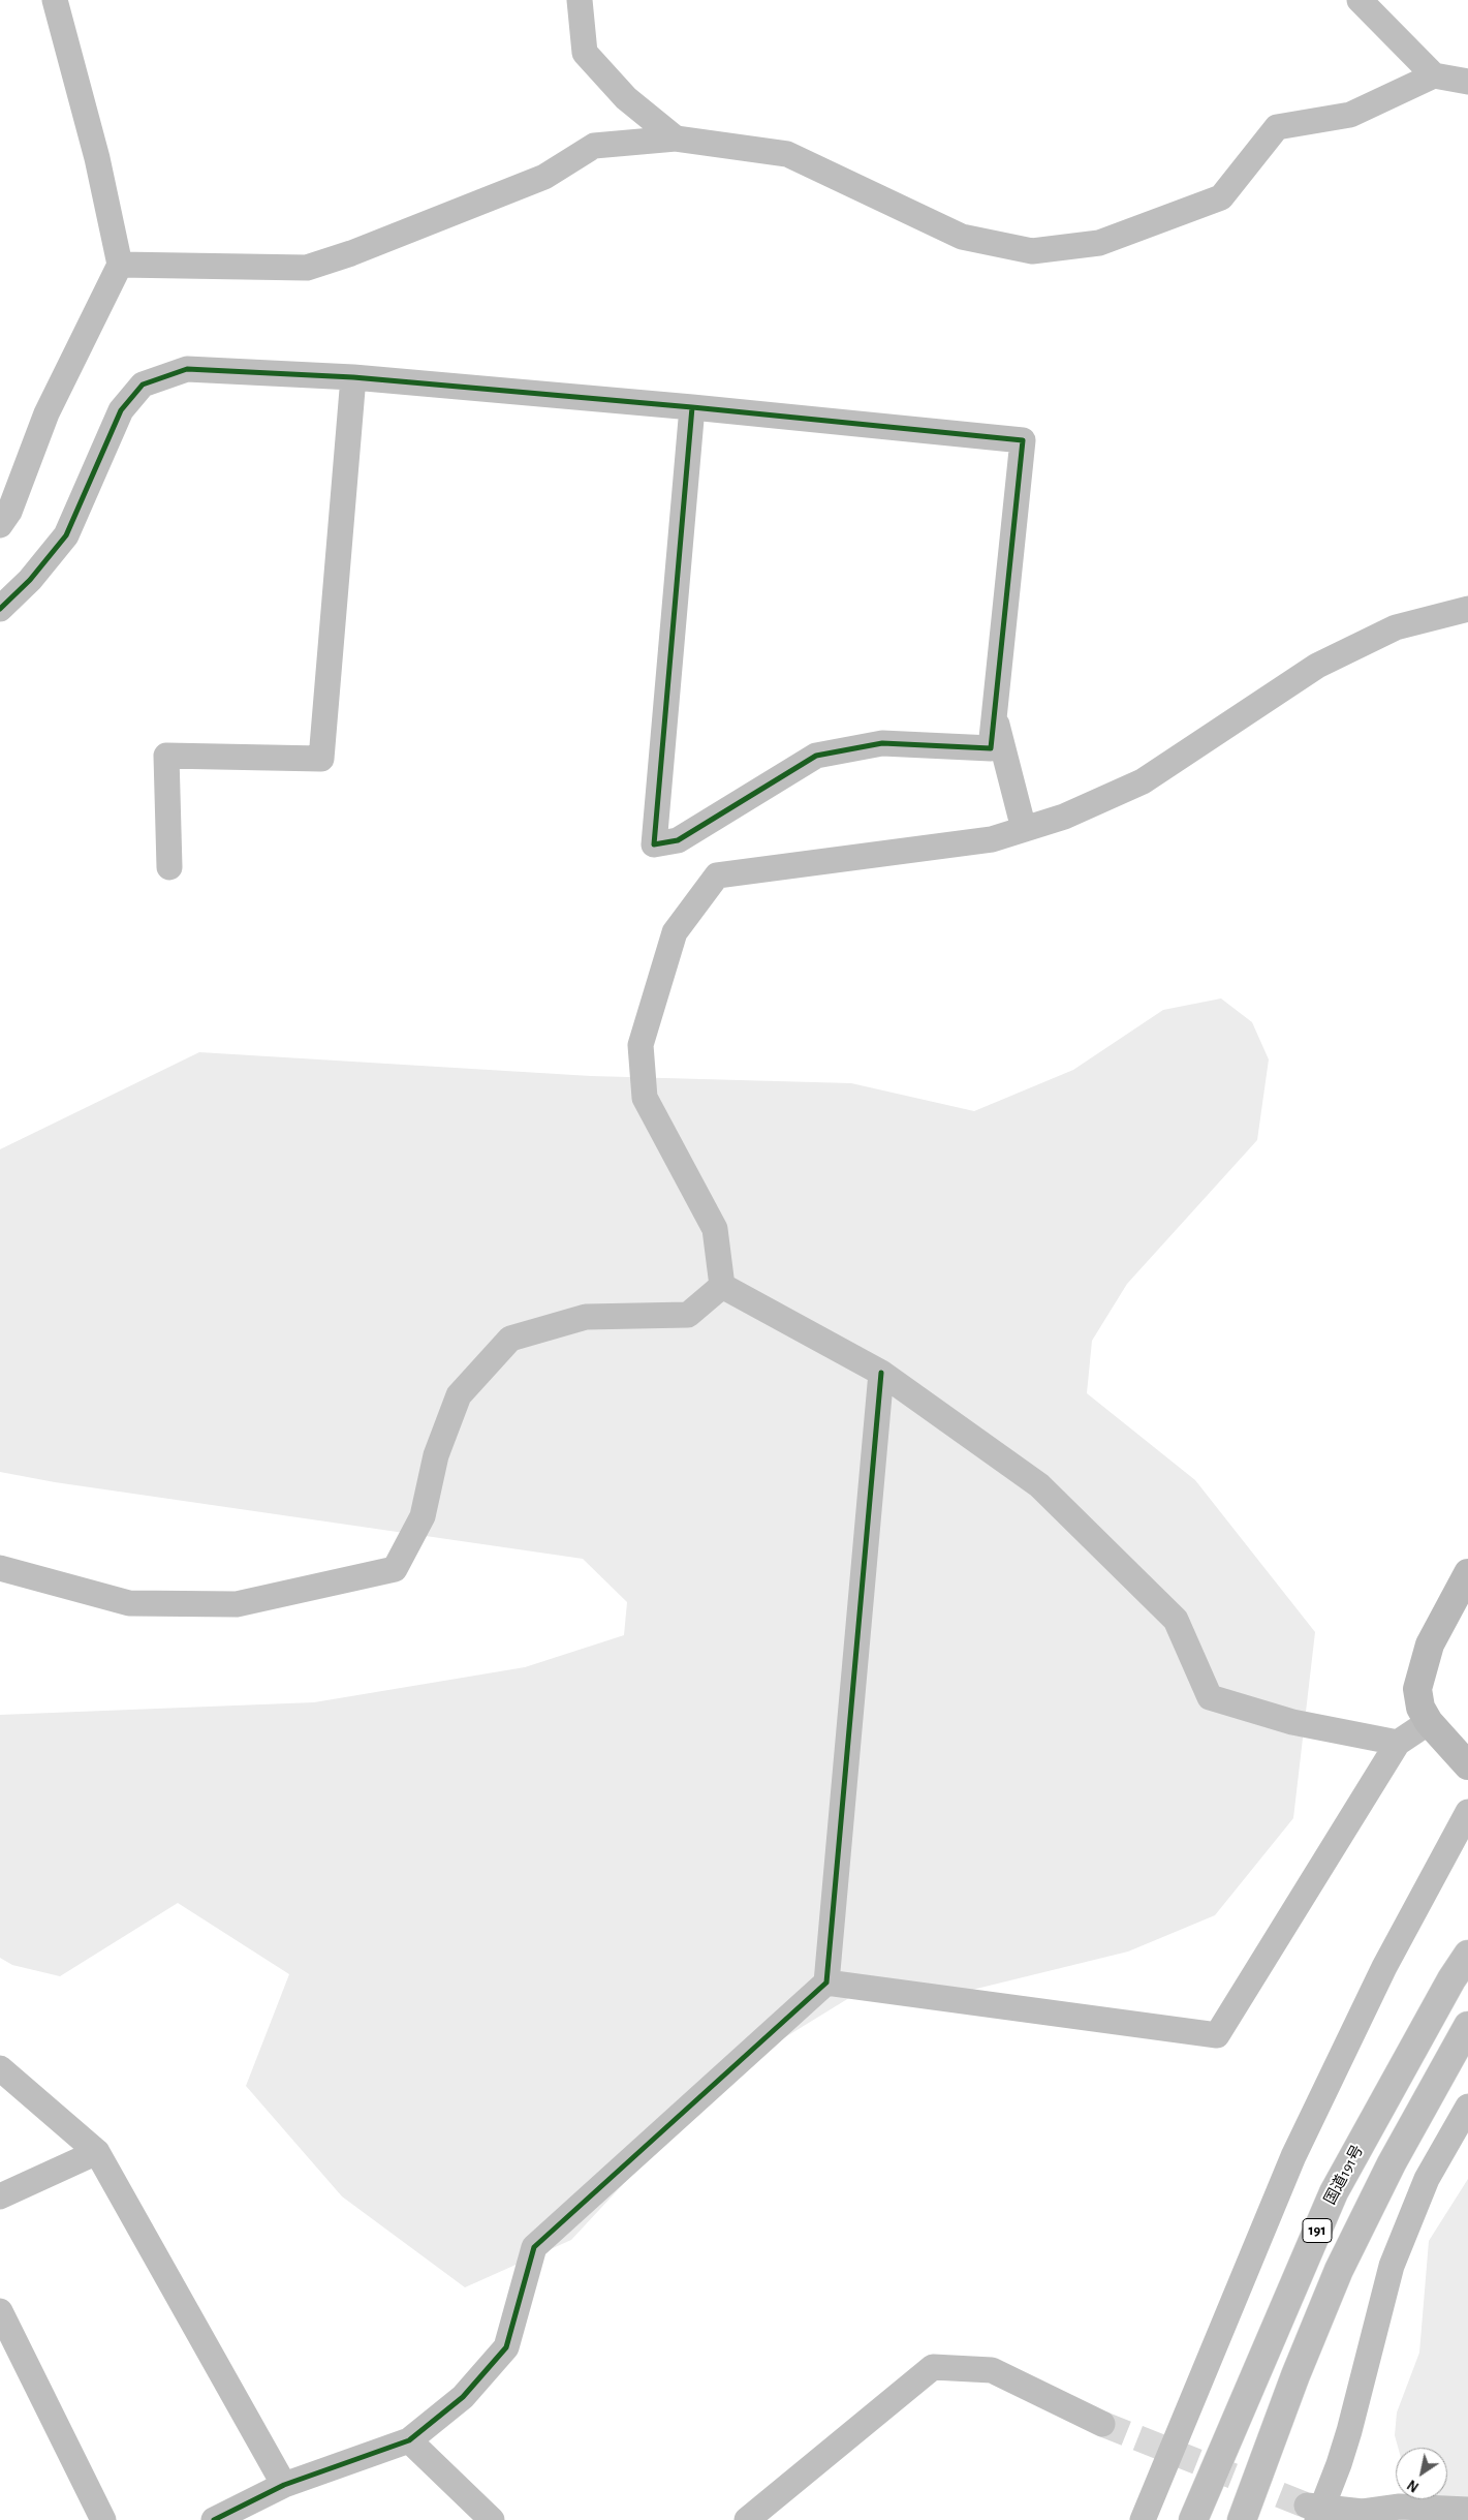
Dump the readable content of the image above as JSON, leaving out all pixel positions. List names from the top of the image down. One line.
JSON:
{"streets":{"highway":["国道191号","191"]},"north":"bottom left"}
